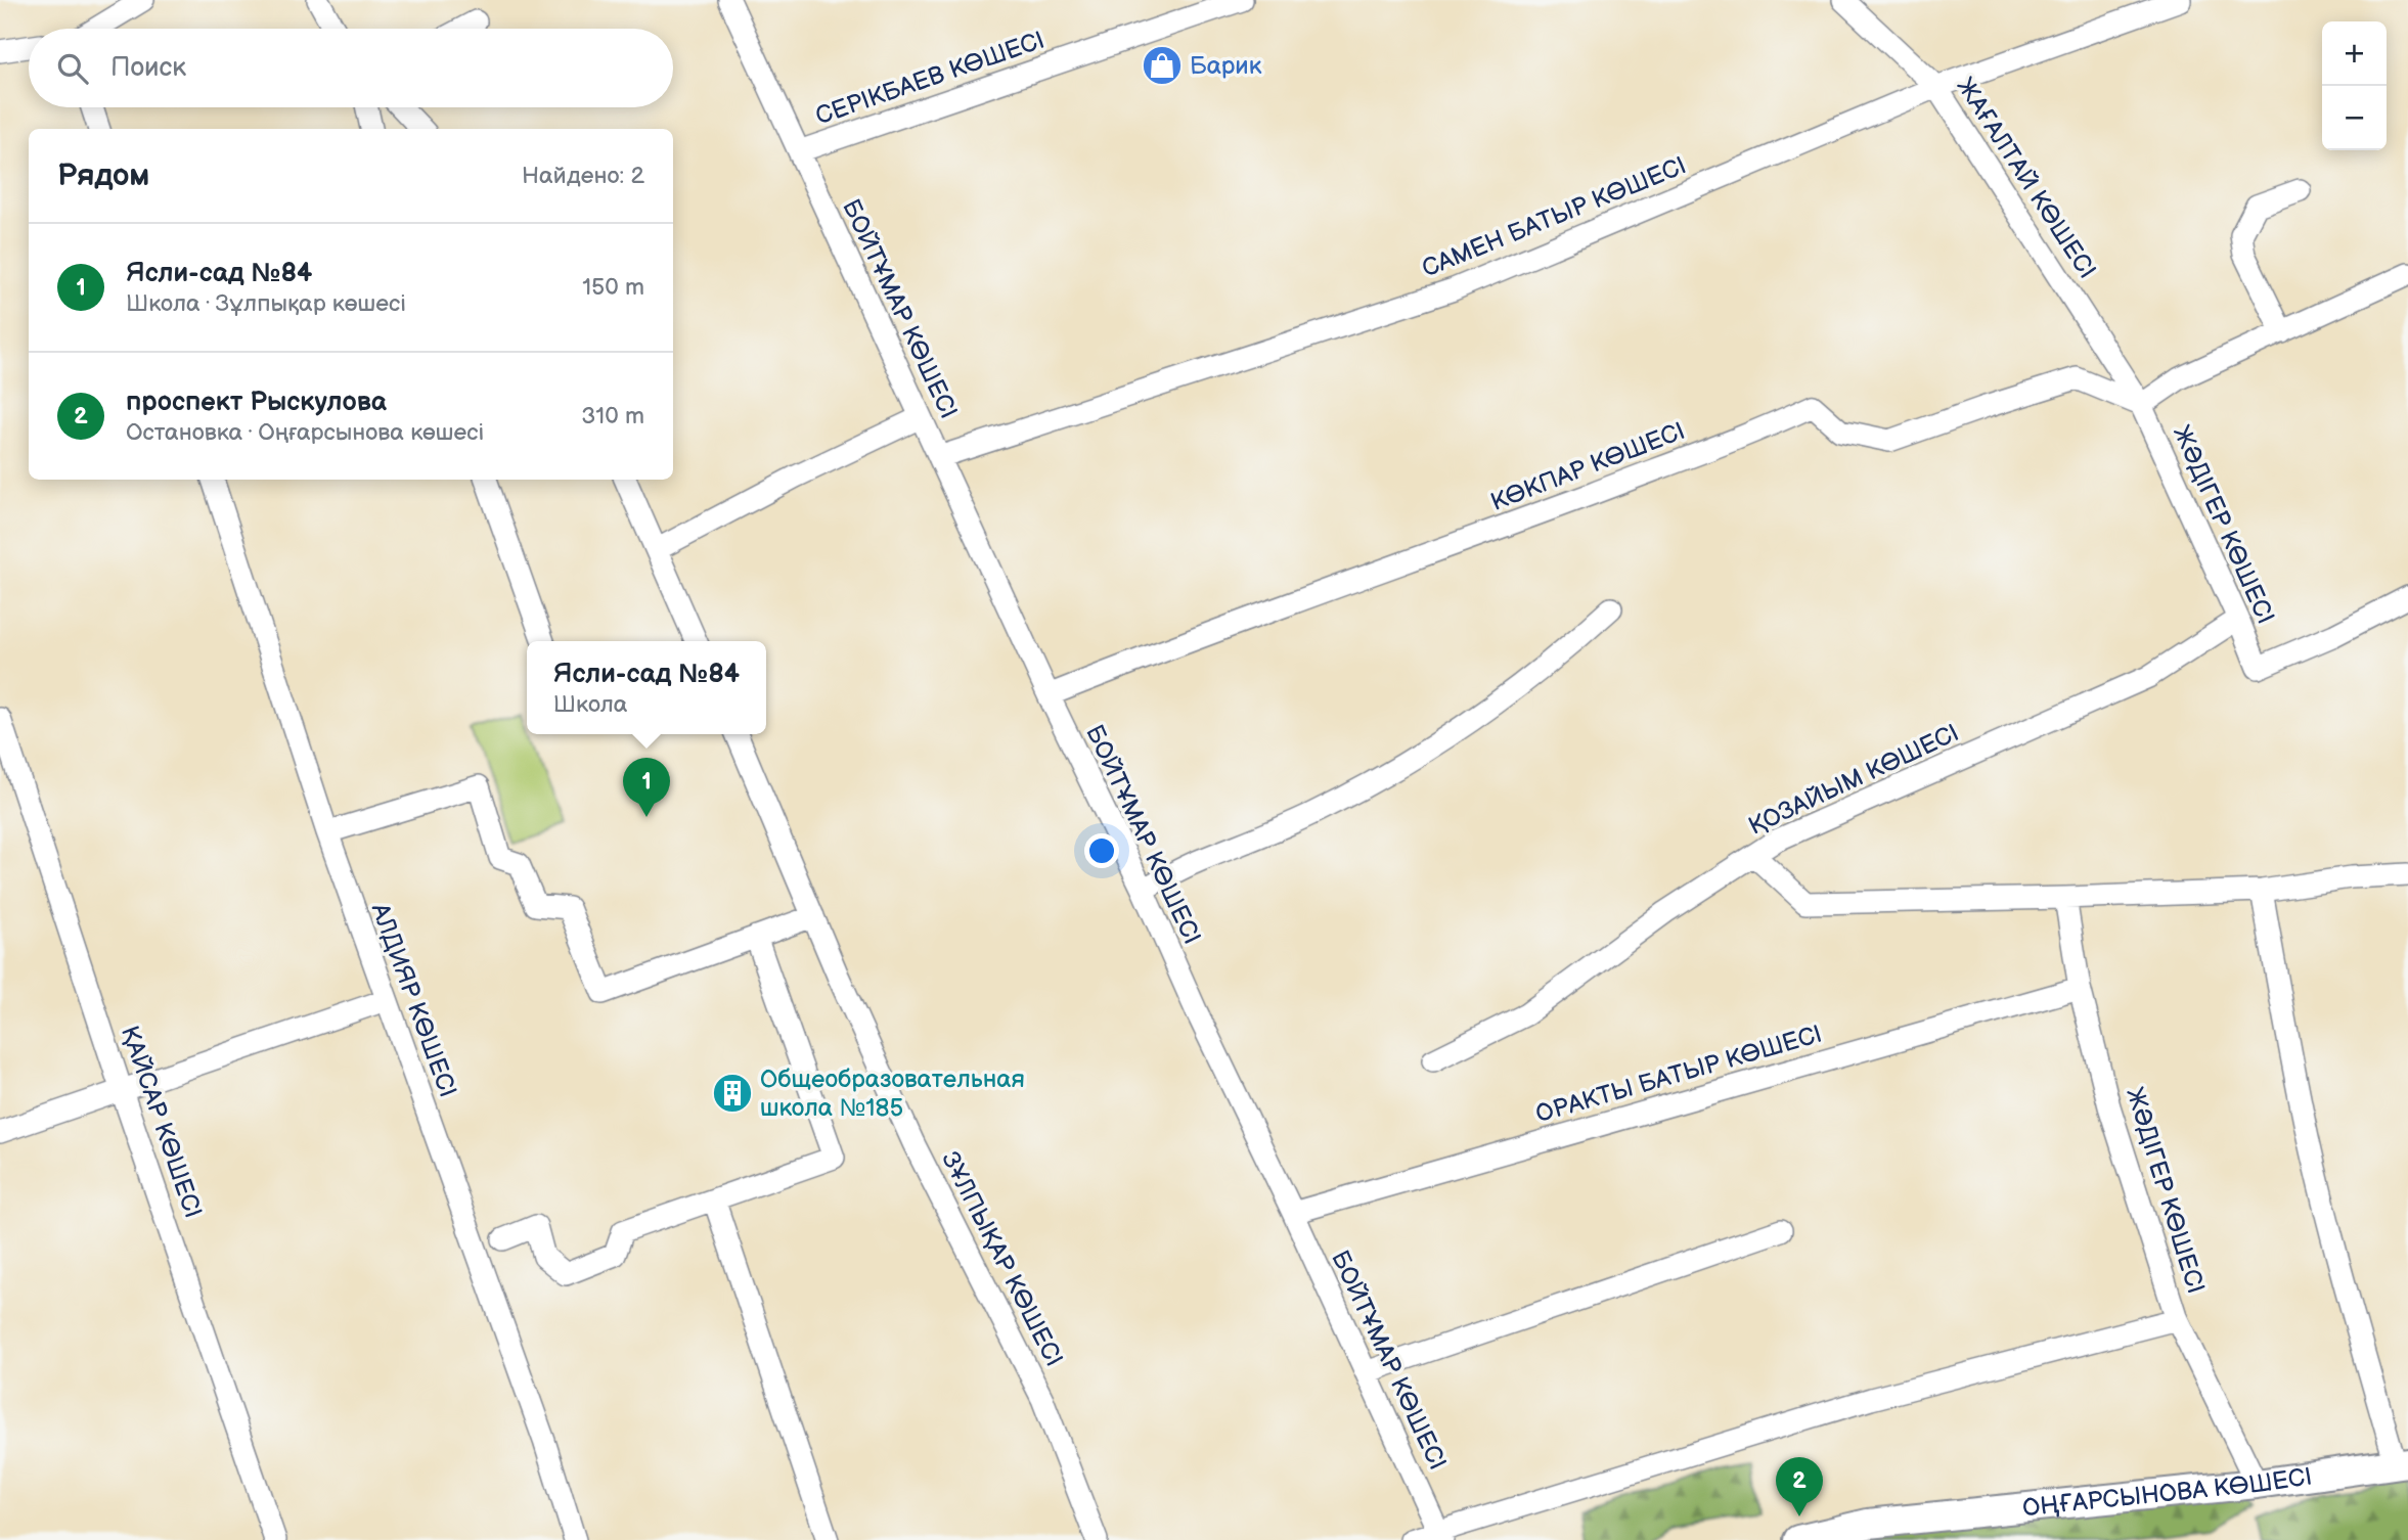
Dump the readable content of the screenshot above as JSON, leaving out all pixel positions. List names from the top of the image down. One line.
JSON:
{"streets":{"main road":["ОҢҒАРСЫНОВА КӨШЕСІ"],"street":["СЕРІКБАЕВ КӨШЕСІ","ЖАҒАЛТАЙ КӨШЕСІ","САМЕН БАТЫР КӨШЕСІ","БОЙТҰМАР КӨШЕСІ","КӨКПАР КӨШЕСІ","ЖӘДІГЕР КӨШЕСІ","ҚОЗАЙЫМ КӨШЕСІ","АЛДИЯР КӨШЕСІ","ОРАКТЫ БАТЫР КӨШЕСІ","ҚАЙСАР КӨШЕСІ","ЗҰЛПЫҚАР КӨШЕСІ"]},"crossings":[["СЕРІКБАЕВ КӨШЕСІ","БОЙТҰМАР КӨШЕСІ"],["ЖАҒАЛТАЙ КӨШЕСІ","САМЕН БАТЫР КӨШЕСІ"],["ЖАҒАЛТАЙ КӨШЕСІ","КӨКПАР КӨШЕСІ"],["ЖАҒАЛТАЙ КӨШЕСІ","ЖӘДІГЕР КӨШЕСІ"],["САМЕН БАТЫР КӨШЕСІ","БОЙТҰМАР КӨШЕСІ"],["БОЙТҰМАР КӨШЕСІ","КӨКПАР КӨШЕСІ"],["БОЙТҰМАР КӨШЕСІ","ОРАКТЫ БАТЫР КӨШЕСІ"],["КӨКПАР КӨШЕСІ","ЖӘДІГЕР КӨШЕСІ"],["ЖӘДІГЕР КӨШЕСІ","ҚОЗАЙЫМ КӨШЕСІ"],["ЖӘДІГЕР КӨШЕСІ","ОРАКТЫ БАТЫР КӨШЕСІ"],["ЖӘДІГЕР КӨШЕСІ","ОҢҒАРСЫНОВА КӨШЕСІ"]],"places":{"shop":["Барик"],"building":["Общеобразовательная школа №185"]},"page":{"map_buttons":["+","−"],"search":"Поиск","heading":["Рядом","Найдено: 2"],"list":[{"mark":"1","name":"Ясли-сад №84","note":"Школа · Зұлпықар көшесі","value":"150 m"},{"mark":"2","name":"проспект Рыскулова","note":"Остановка · Оңғарсынова көшесі","value":"310 m"}],"popup":["Ясли-сад №84","Школа"],"pins":["1","2"]}}
